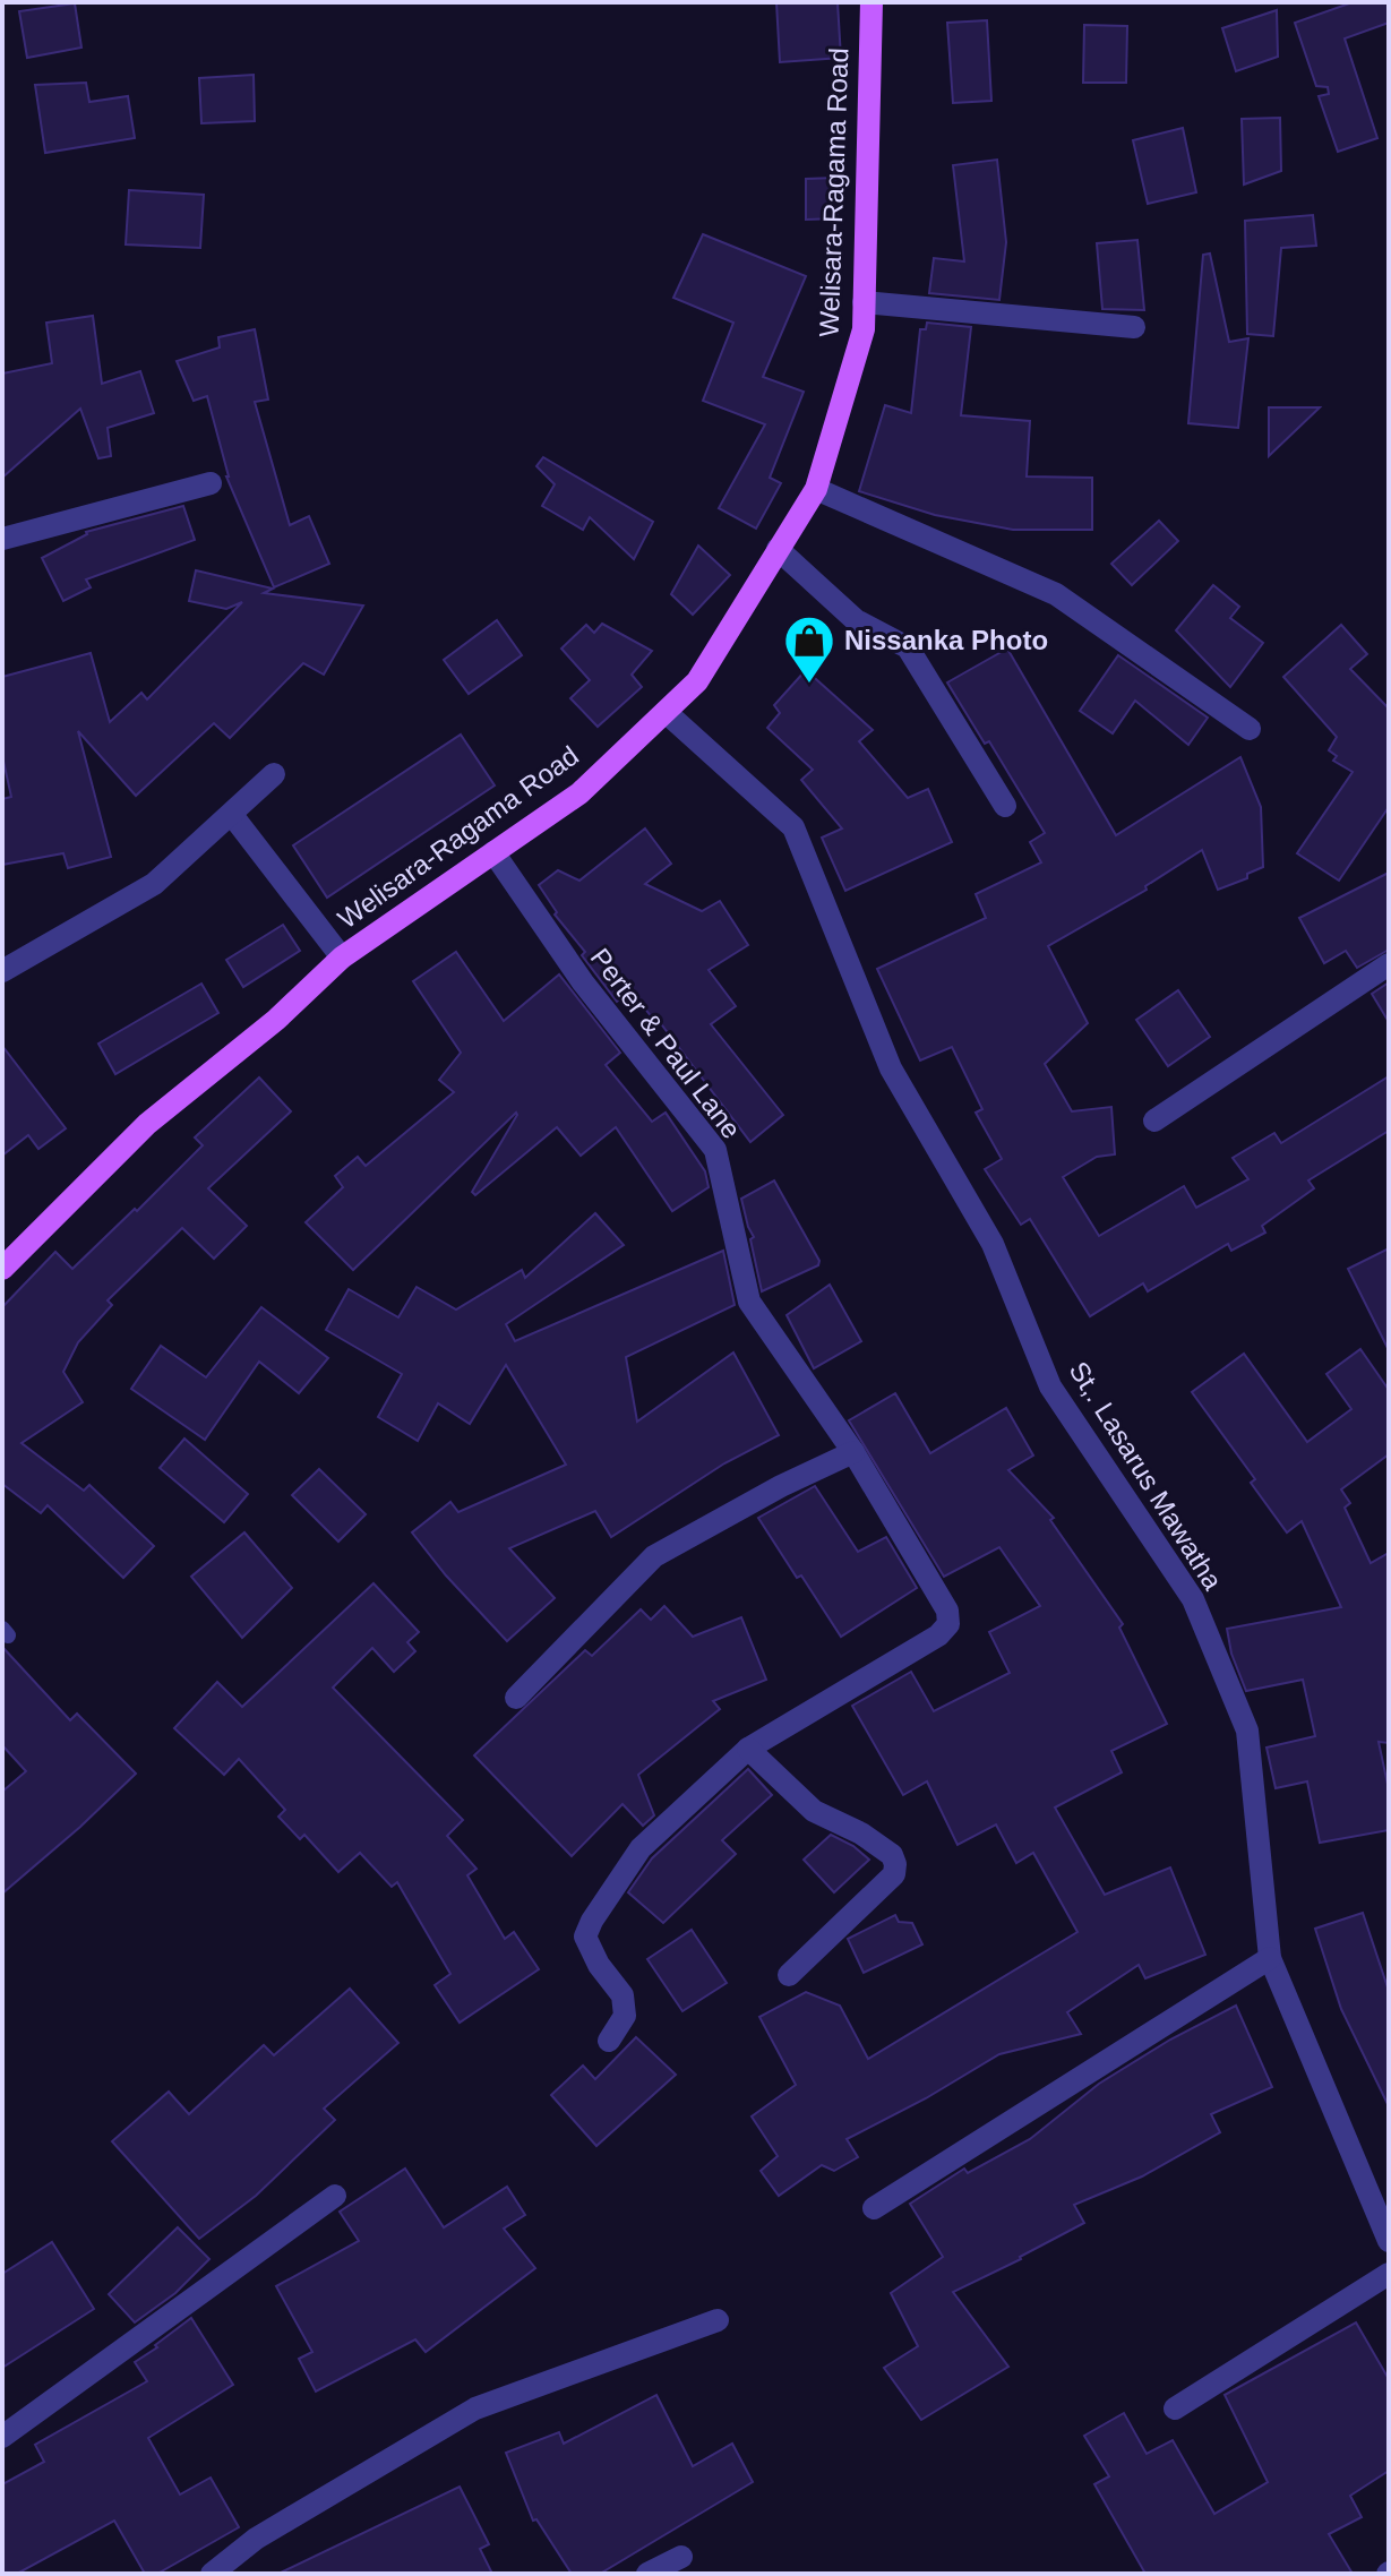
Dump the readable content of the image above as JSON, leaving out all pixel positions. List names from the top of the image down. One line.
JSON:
{"streets":{"main road":["Welisara-Ragama Road"],"street":["Perter & Paul Lane","St,. Lasarus Mawatha"]},"crossings":[["Welisara-Ragama Road","Perter & Paul Lane"],["Welisara-Ragama Road","St,. Lasarus Mawatha"]],"places":{"shop":["Nissanka Photo"]}}
